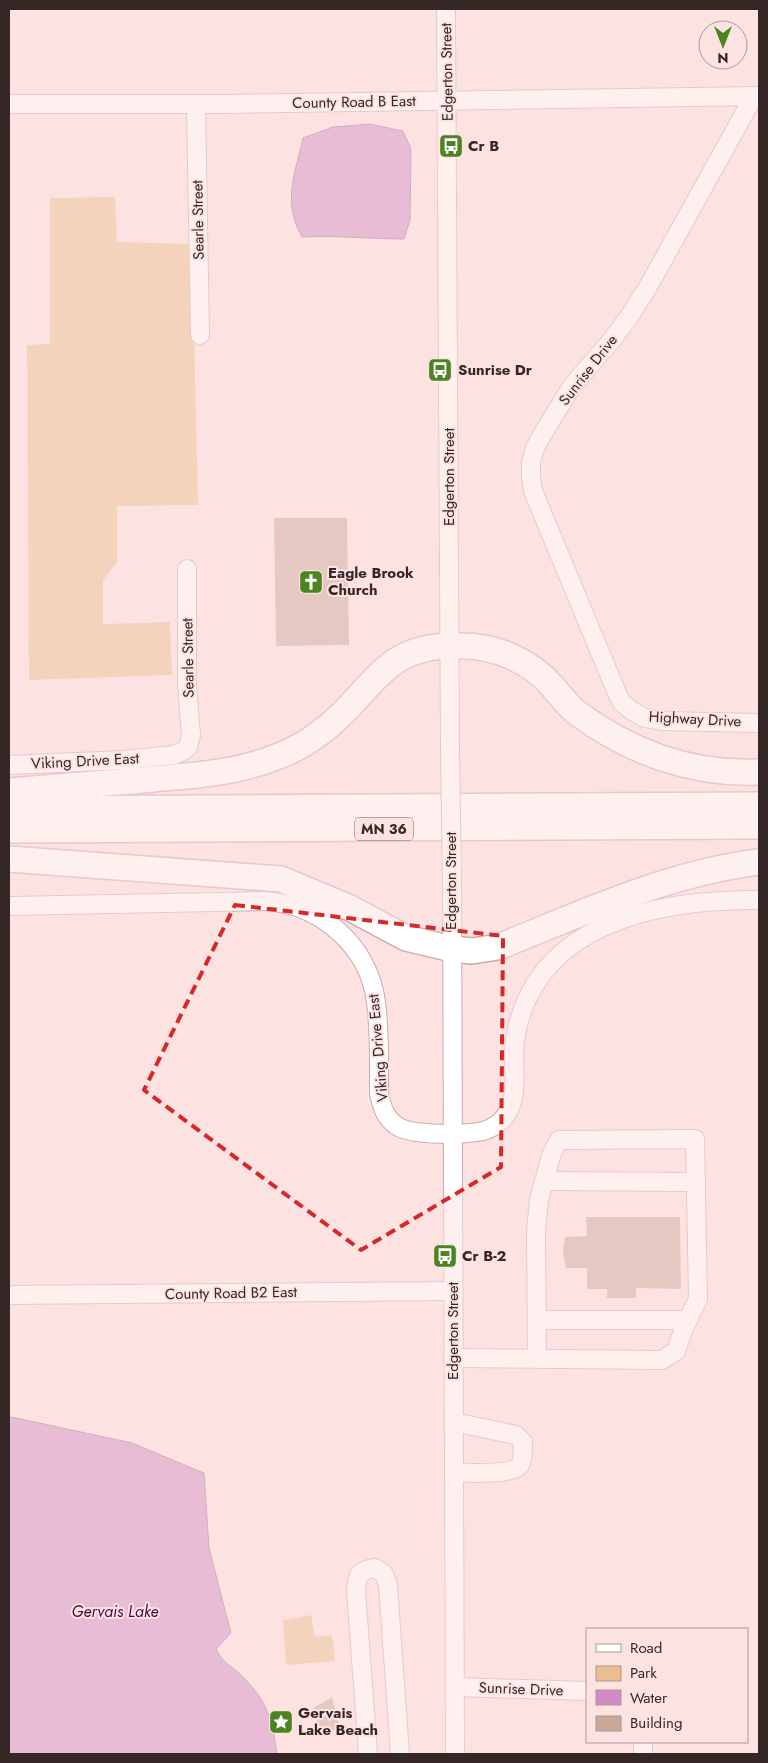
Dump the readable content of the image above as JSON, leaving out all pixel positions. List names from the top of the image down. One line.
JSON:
{"streets":{"highway":["MN 36"],"street":["Edgerton Street","County Road B East","Searle Street","Sunrise Drive","Highway Drive","Viking Drive East","County Road B2 East"]},"crossings":[["Edgerton Street","County Road B East"],["Edgerton Street","Sunrise Drive"],["Edgerton Street","Viking Drive East"],["Edgerton Street","County Road B2 East"],["County Road B East","Searle Street"],["County Road B East","Sunrise Drive"],["Searle Street","Viking Drive East"],["Sunrise Drive","Highway Drive"]],"water":["Gervais Lake"],"places":{"bus stop":["Cr B","Sunrise Dr","Cr B-2"],"church":["Eagle Brook Church"],"place":["Gervais Lake Beach"]},"legend":["Road","Park","Water","Building"],"north":"bottom"}
